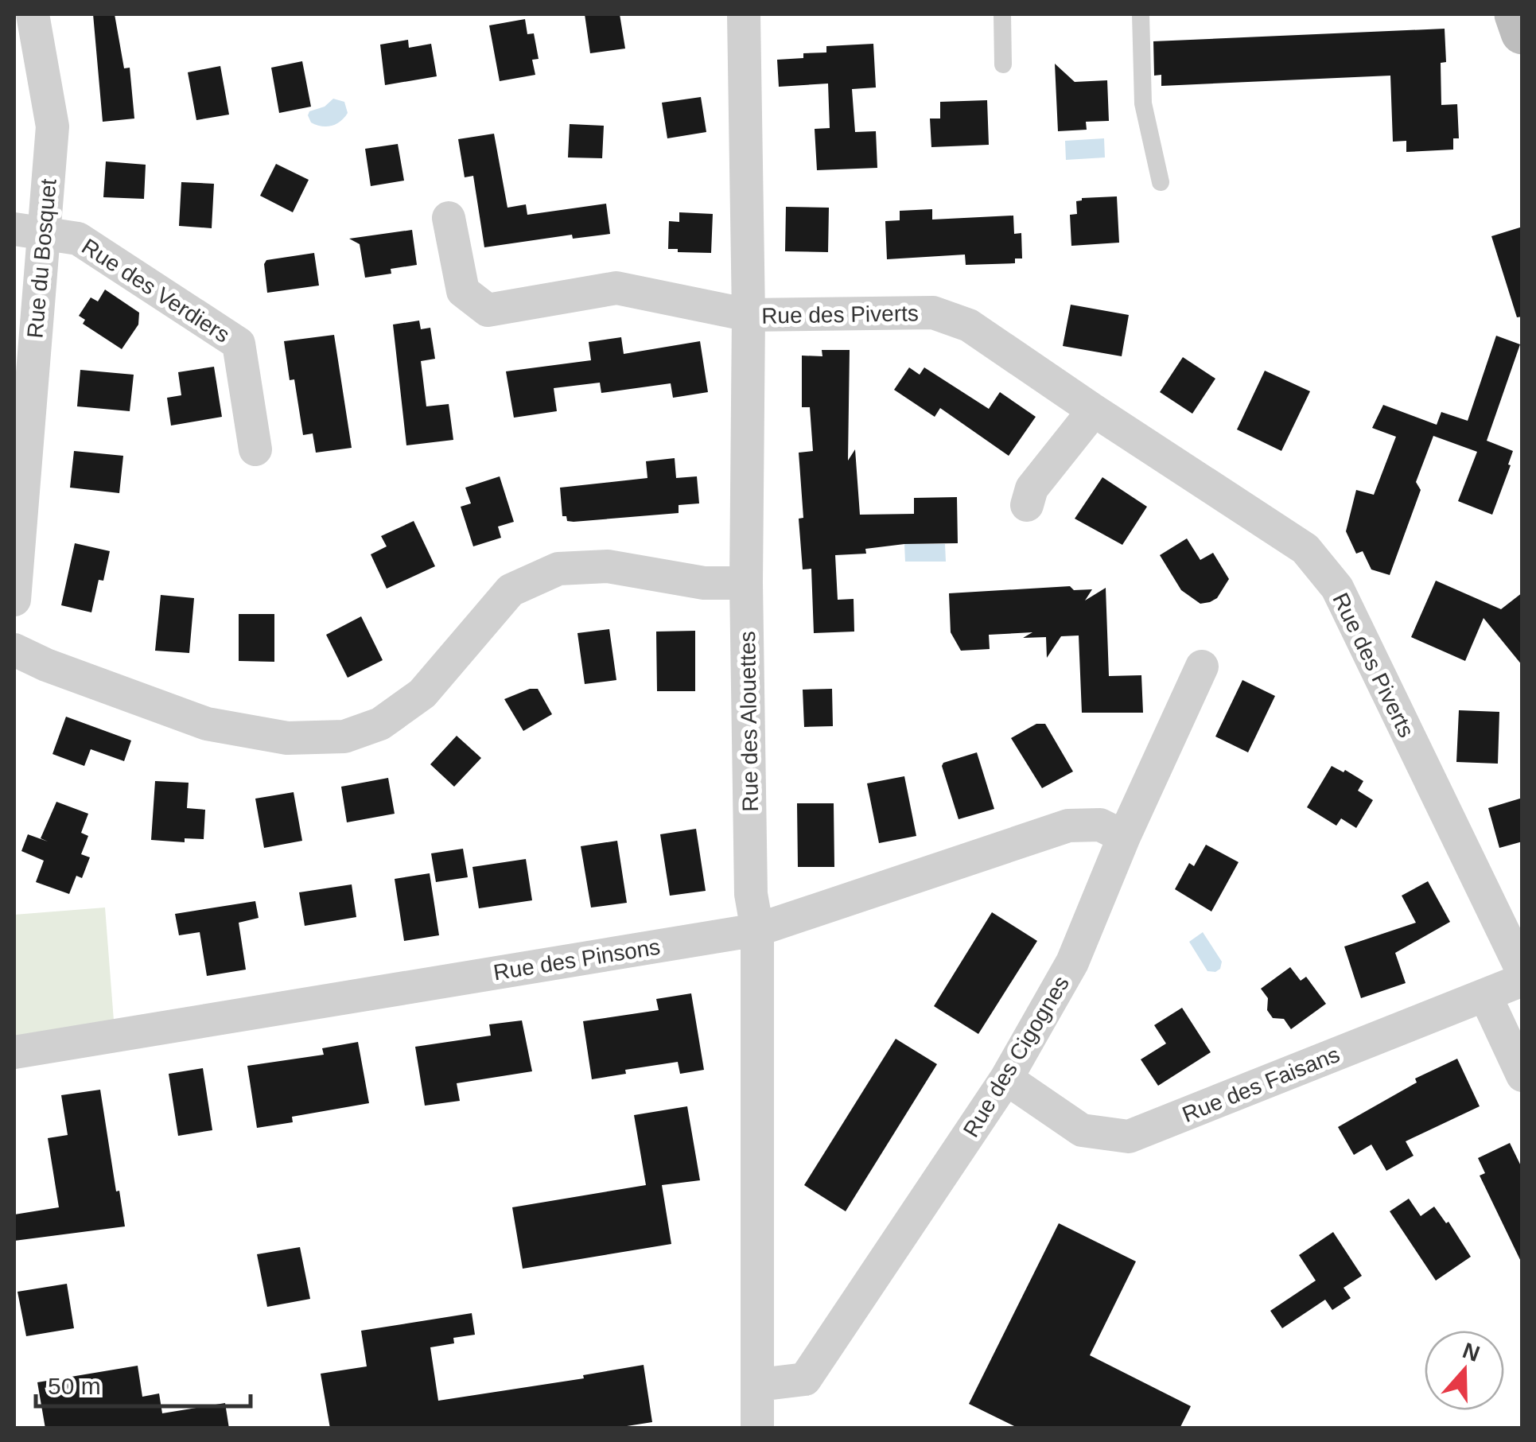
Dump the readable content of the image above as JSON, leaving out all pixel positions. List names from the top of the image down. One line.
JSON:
{"streets":{"street":["Rue du Bosquet","Rue des Verdiers","Rue des Piverts","Rue des Alouettes","Rue des Pinsons","Rue des Cigognes","Rue des Faisans"]},"crossings":[["Rue du Bosquet","Rue des Verdiers"],["Rue des Piverts","Rue des Alouettes"],["Rue des Alouettes","Rue des Pinsons"],["Rue des Alouettes","Rue des Cigognes"],["Rue des Pinsons","Rue des Cigognes"],["Rue des Cigognes","Rue des Faisans"]],"scale_bar":"50 m","north":"top"}
